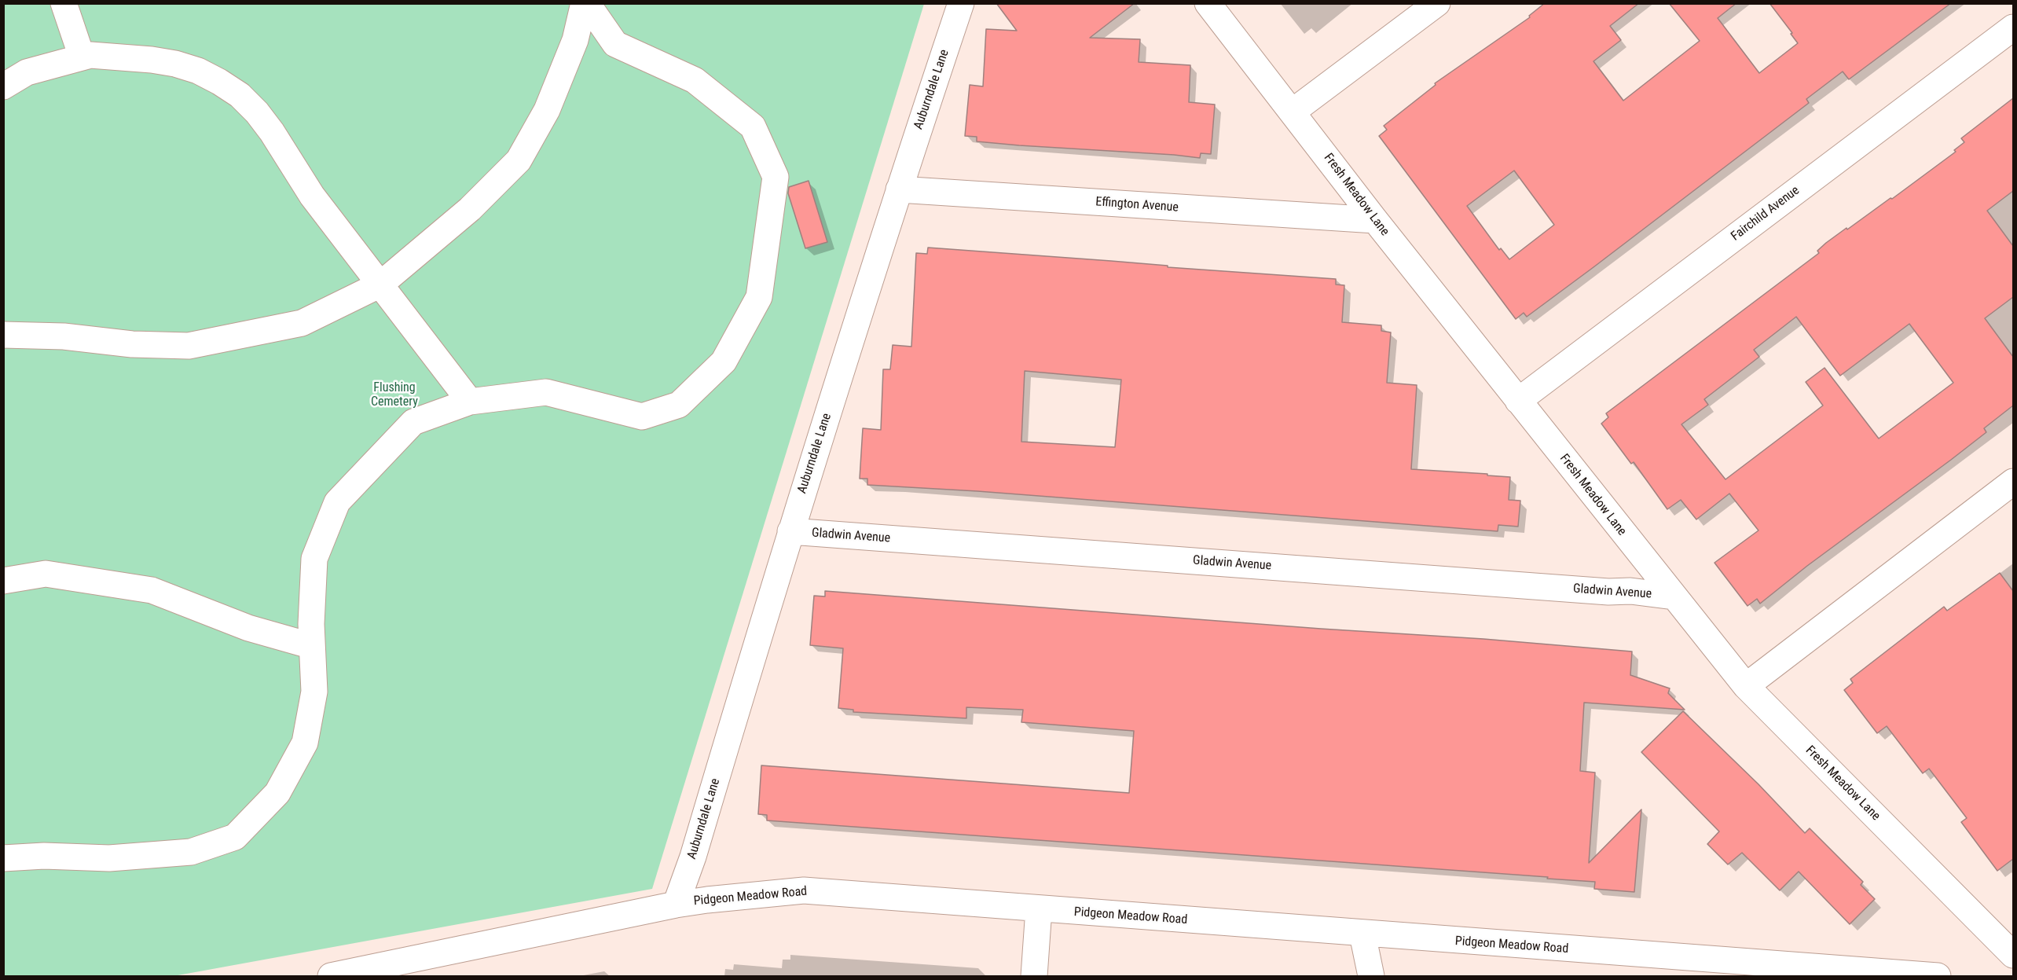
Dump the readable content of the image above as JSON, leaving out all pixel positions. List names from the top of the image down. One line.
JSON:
{"streets":{"street":["Auburndale Lane","Fresh Meadow Lane","Effington Avenue","Fairchild Avenue","Gladwin Avenue","Pidgeon Meadow Road"]},"crossings":[["Auburndale Lane","Effington Avenue"],["Auburndale Lane","Gladwin Avenue"],["Auburndale Lane","Pidgeon Meadow Road"],["Fresh Meadow Lane","Effington Avenue"],["Fresh Meadow Lane","Fairchild Avenue"],["Fresh Meadow Lane","Gladwin Avenue"]],"parks":["Flushing Cemetery"]}
